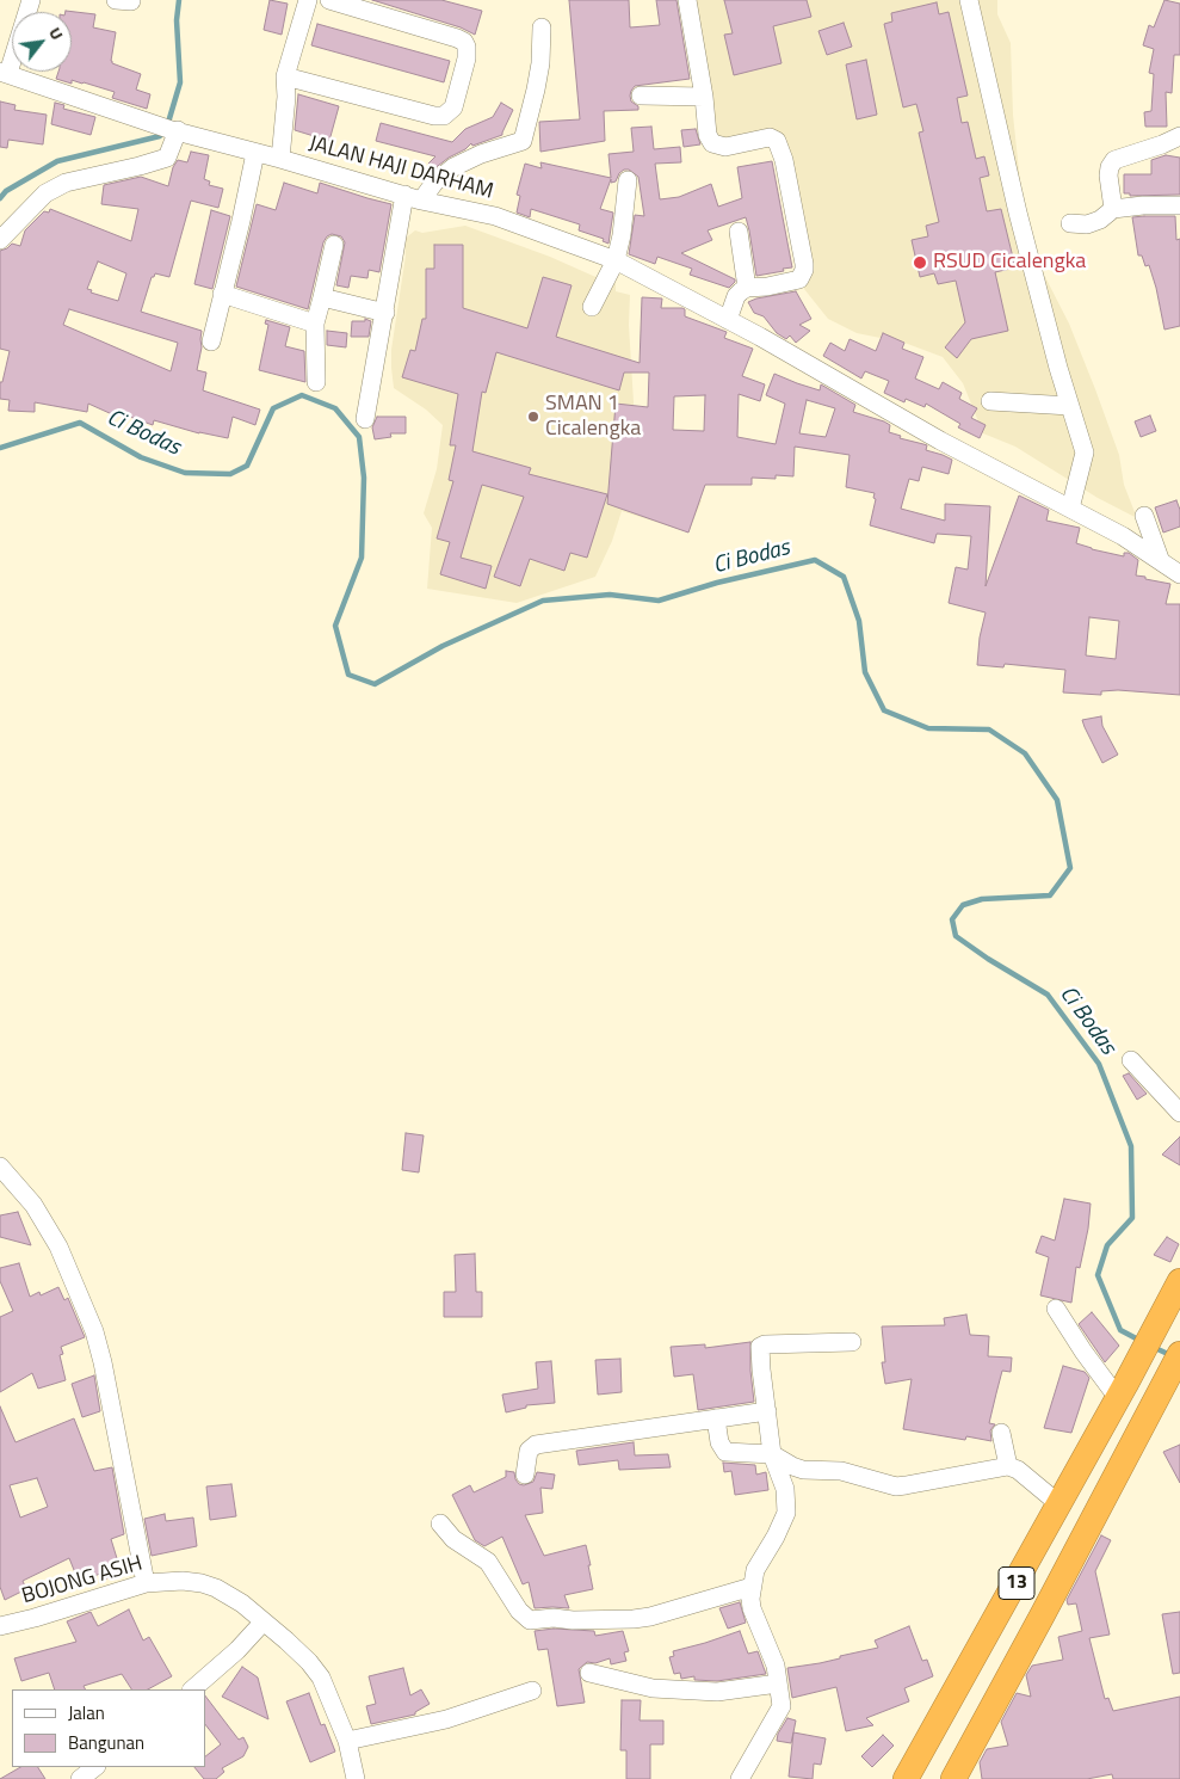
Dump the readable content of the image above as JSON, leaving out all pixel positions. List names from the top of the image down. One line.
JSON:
{"streets":{"highway":["13"],"street":["JALAN HAJI DARHAM","BOJONG ASIH"]},"water":["Ci Bodas"],"places":["RSUD Cicalengka","SMAN 1 Cicalengka"],"legend":["Jalan","Bangunan"],"north":"top right"}
